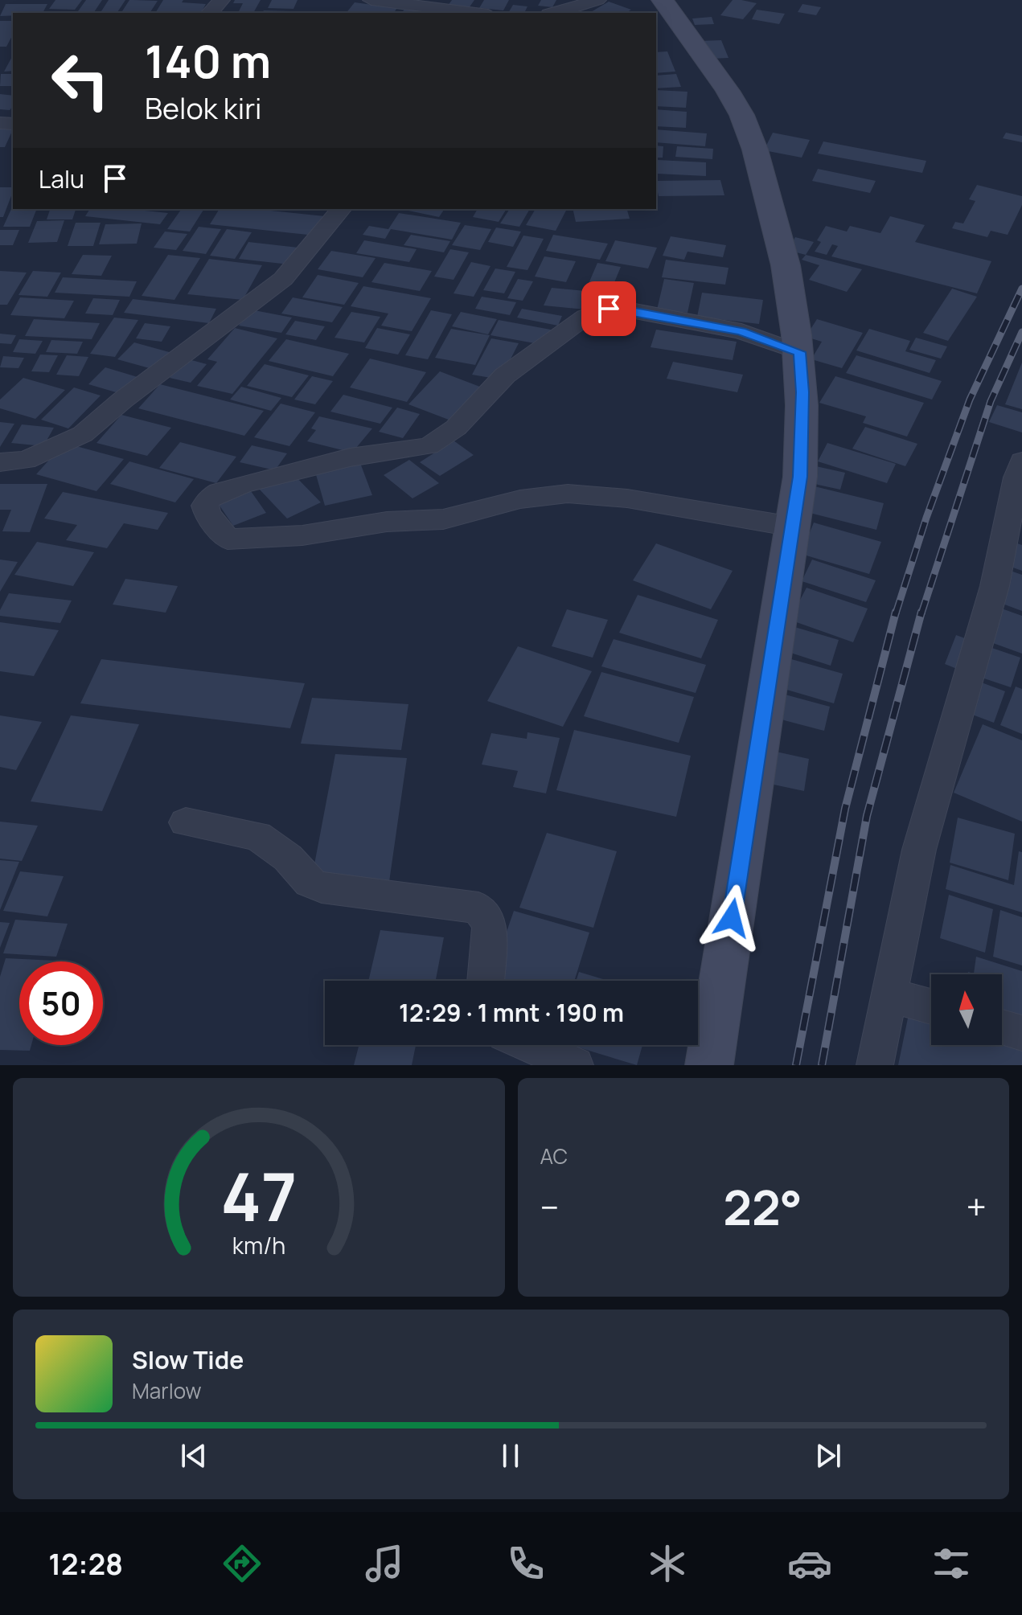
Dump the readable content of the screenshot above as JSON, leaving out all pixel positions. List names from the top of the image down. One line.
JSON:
{"north":"top","page":{"turn":["140 m","Belok kiri"],"then":"Lalu","limit":"50","trip":"12:29 · 1 mnt · 190 m","tile":"AC","heat":["−","22°","+"],"song":["Slow Tide","Marlow"],"tabs":"12:28","gauge":["47","km/h"]}}
